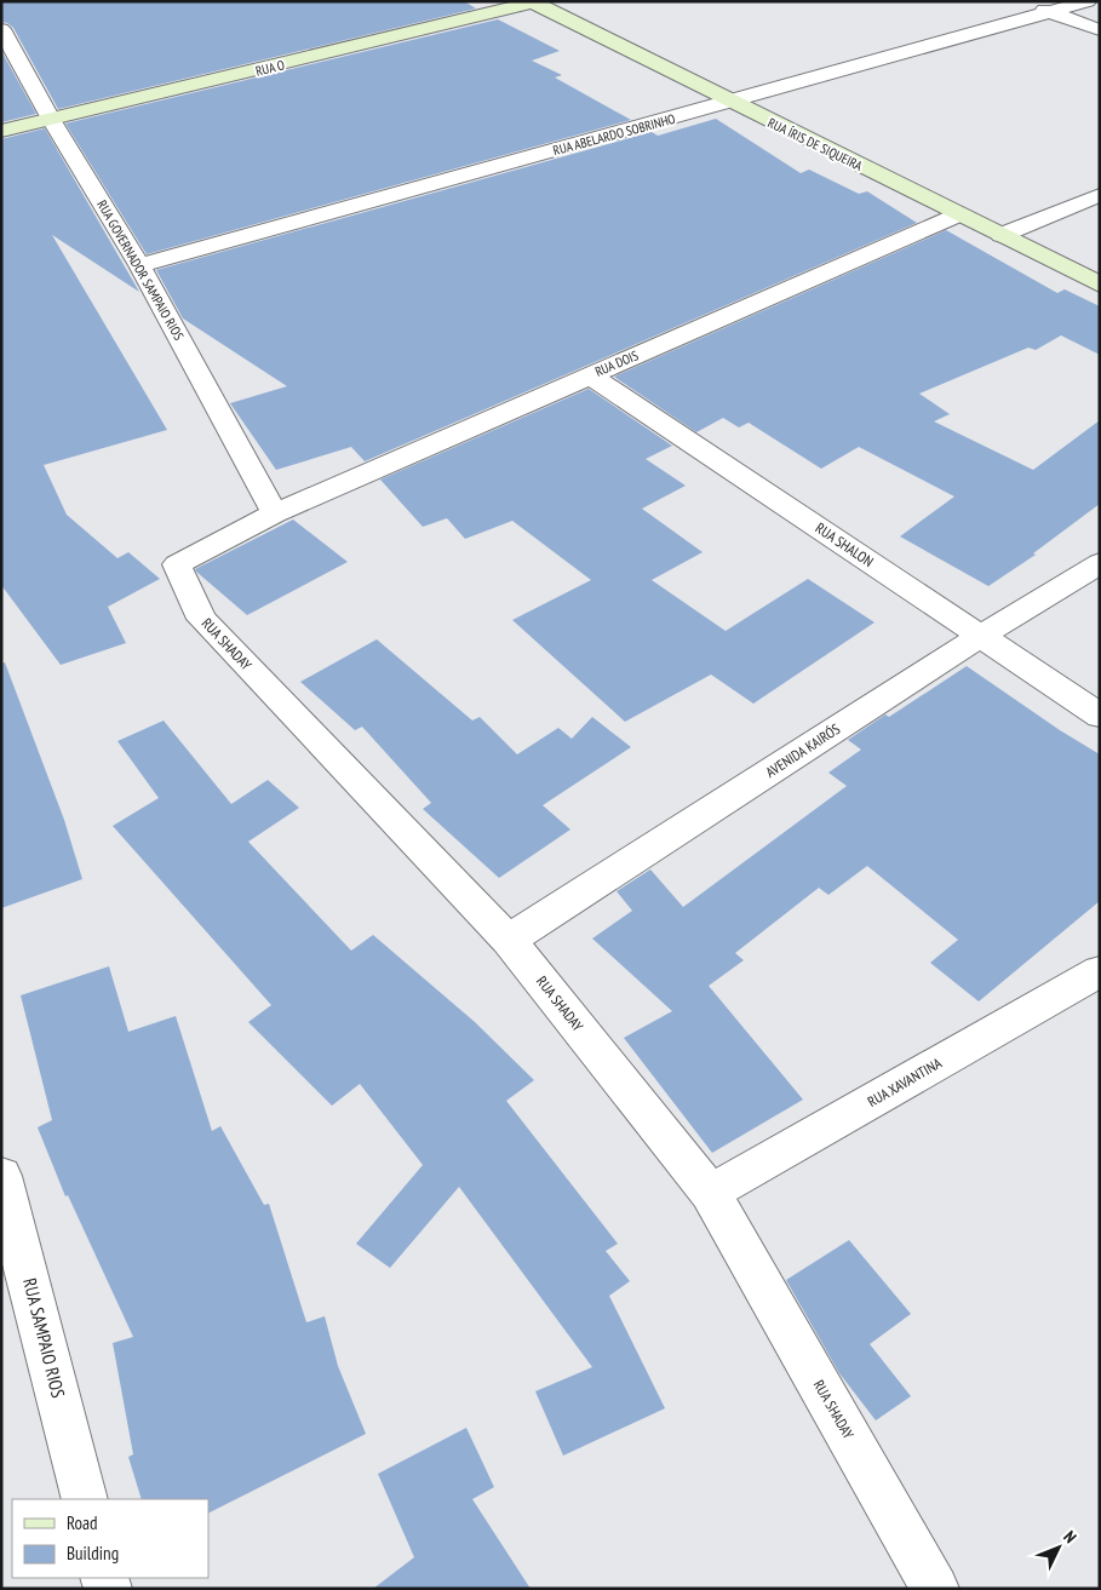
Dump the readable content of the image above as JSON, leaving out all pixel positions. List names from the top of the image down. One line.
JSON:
{"streets":{"street":["RUA O","RUA ABELARDO SOBRINHO","RUA ÍRIS DE SIQUEIRA","RUA GOVERNADOR SAMPAIO RIOS","RUA DOIS","RUA SHALON","RUA SHADAY","AVENIDA KAIRÓS","RUA XAVANTINA","RUA SAMPAIO RIOS"]},"crossings":[["RUA O","RUA ÍRIS DE SIQUEIRA"],["RUA O","RUA GOVERNADOR SAMPAIO RIOS"],["RUA ABELARDO SOBRINHO","RUA ÍRIS DE SIQUEIRA"],["RUA ABELARDO SOBRINHO","RUA GOVERNADOR SAMPAIO RIOS"],["RUA ÍRIS DE SIQUEIRA","RUA DOIS"],["RUA GOVERNADOR SAMPAIO RIOS","RUA DOIS"],["RUA GOVERNADOR SAMPAIO RIOS","RUA SHADAY"],["RUA DOIS","RUA SHALON"],["RUA DOIS","RUA SHADAY"],["RUA SHALON","AVENIDA KAIRÓS"],["RUA SHADAY","AVENIDA KAIRÓS"],["RUA SHADAY","RUA XAVANTINA"]],"legend":["Road","Building"],"north":"top right"}
